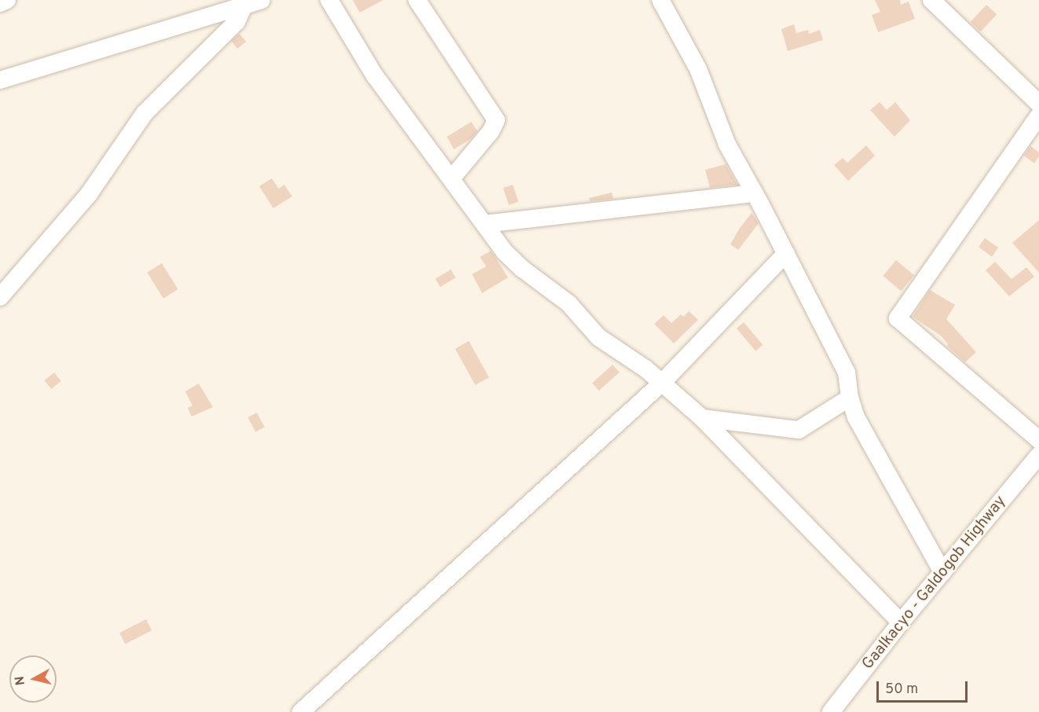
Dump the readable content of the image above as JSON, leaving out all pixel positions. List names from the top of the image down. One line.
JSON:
{"streets":{"street":["Gaalkacyo - Galdogob Highway"]},"scale_bar":"50 m","north":"left"}
